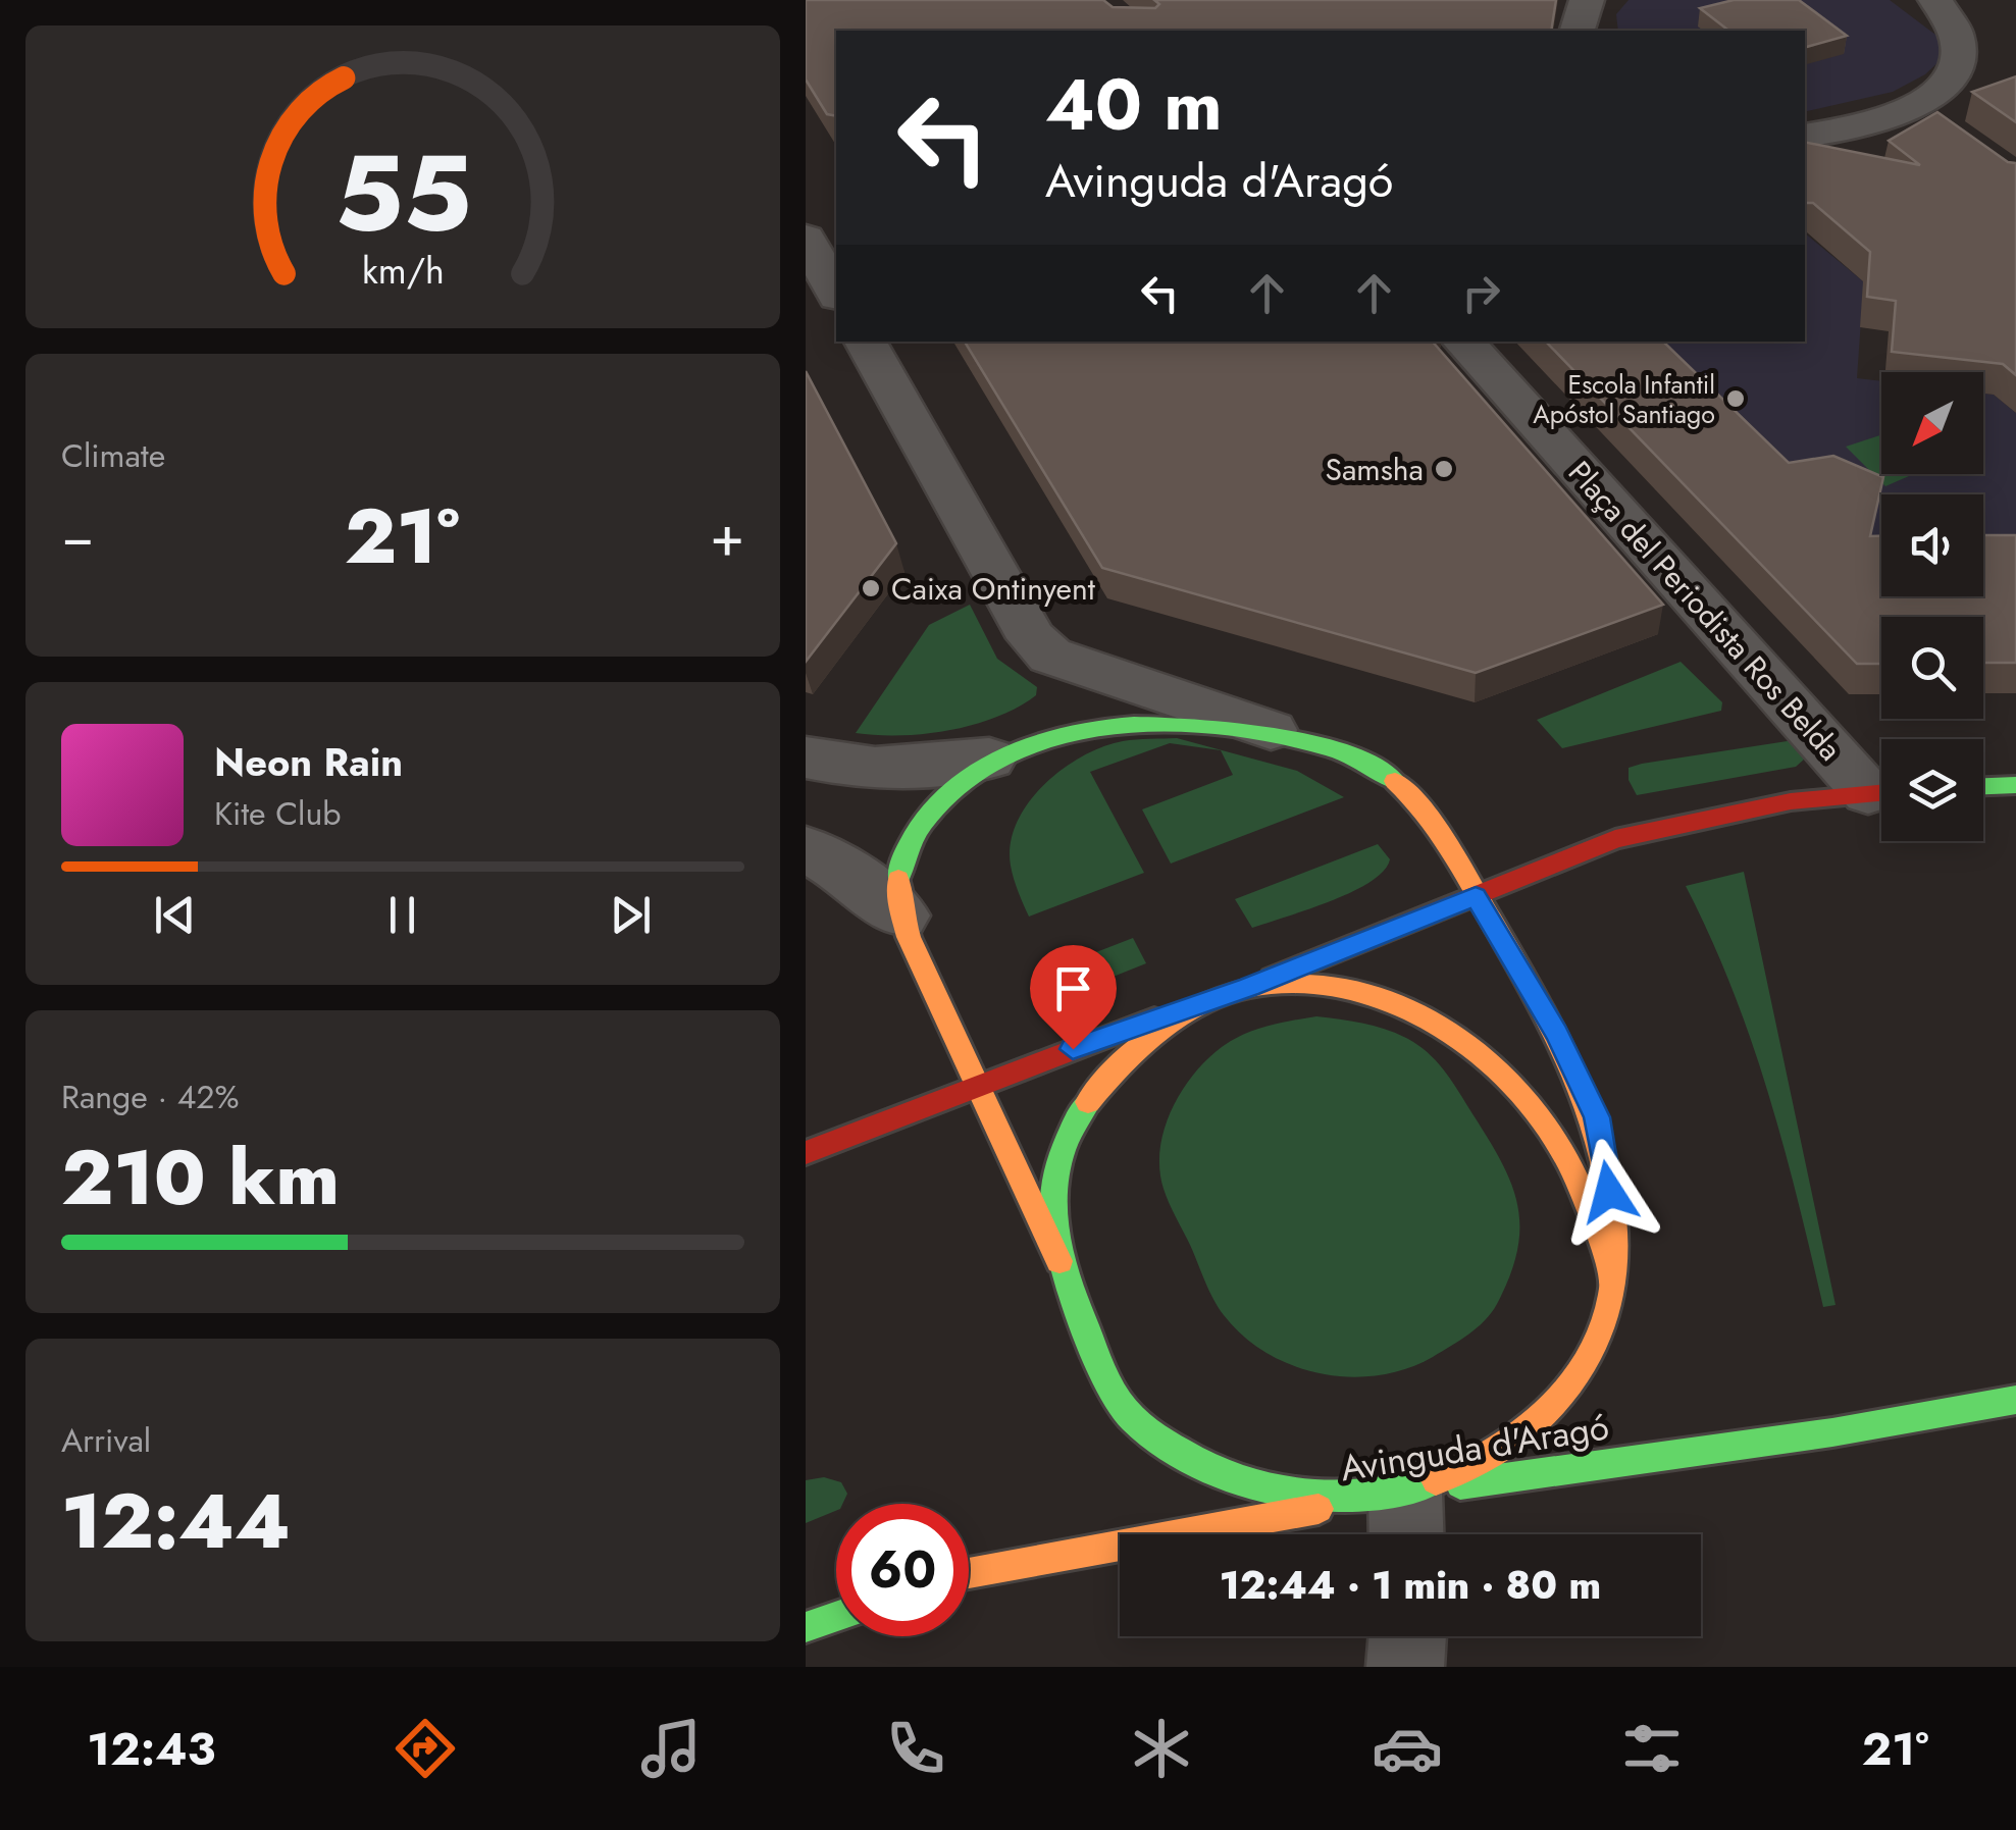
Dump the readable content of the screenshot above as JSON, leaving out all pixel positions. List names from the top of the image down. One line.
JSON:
{"streets":{"main road":["Avinguda d'Aragó"],"street":["Plaça del Periodista Ros Belda"]},"places":["Escola Infantil Apóstol Santiago","Samsha","Caixa Ontinyent"],"north":"bottom left","page":{"turn":["40 m","Avinguda d'Aragó"],"tile":["Climate",["Range · 42%","210 km"],["Arrival","12:44"]],"heat":["−","21°","+"],"song":["Neon Rain","Kite Club"],"limit":"60","trip":"12:44 · 1 min · 80 m","tabs":["12:43","21°"],"gauge":["55","km/h"]}}
